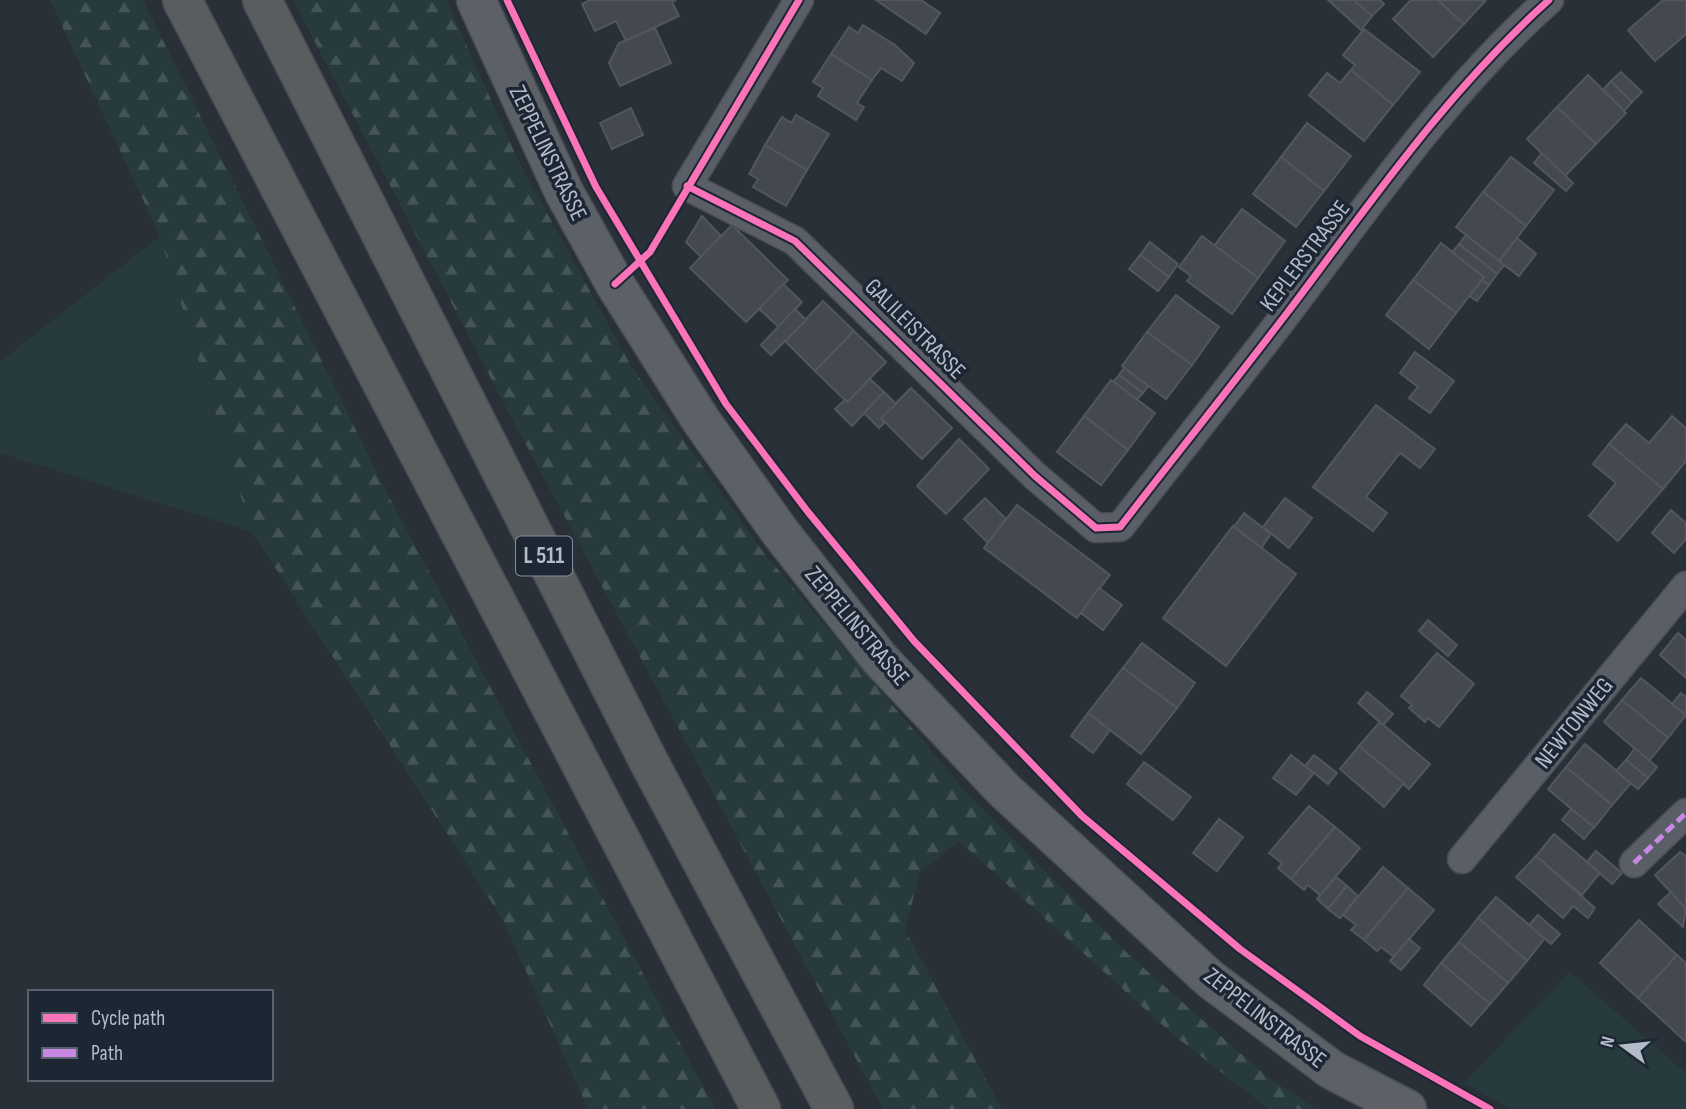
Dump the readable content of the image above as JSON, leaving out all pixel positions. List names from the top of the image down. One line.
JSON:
{"streets":{"highway":["L 511"],"main road":["ZEPPELINSTRASSE"],"street":["KEPLERSTRASSE","GALILEISTRASSE","NEWTONWEG"]},"crossings":[["KEPLERSTRASSE","GALILEISTRASSE"]],"legend":["Cycle path","Path"],"north":"left"}
